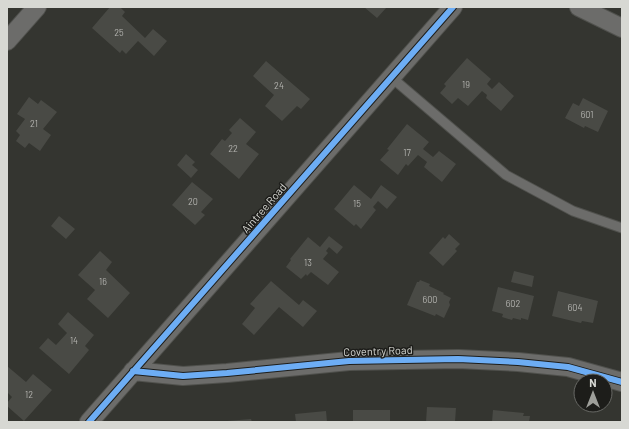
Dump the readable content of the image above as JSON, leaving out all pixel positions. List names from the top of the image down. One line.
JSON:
{"streets":{"street":["Aintree Road","Coventry Road"]},"crossings":[["Aintree Road","Coventry Road"]],"house_numbers":["25","19","24","601","21","22","17","20","15","13","16","600","602","604","14","12"],"north":"top"}
